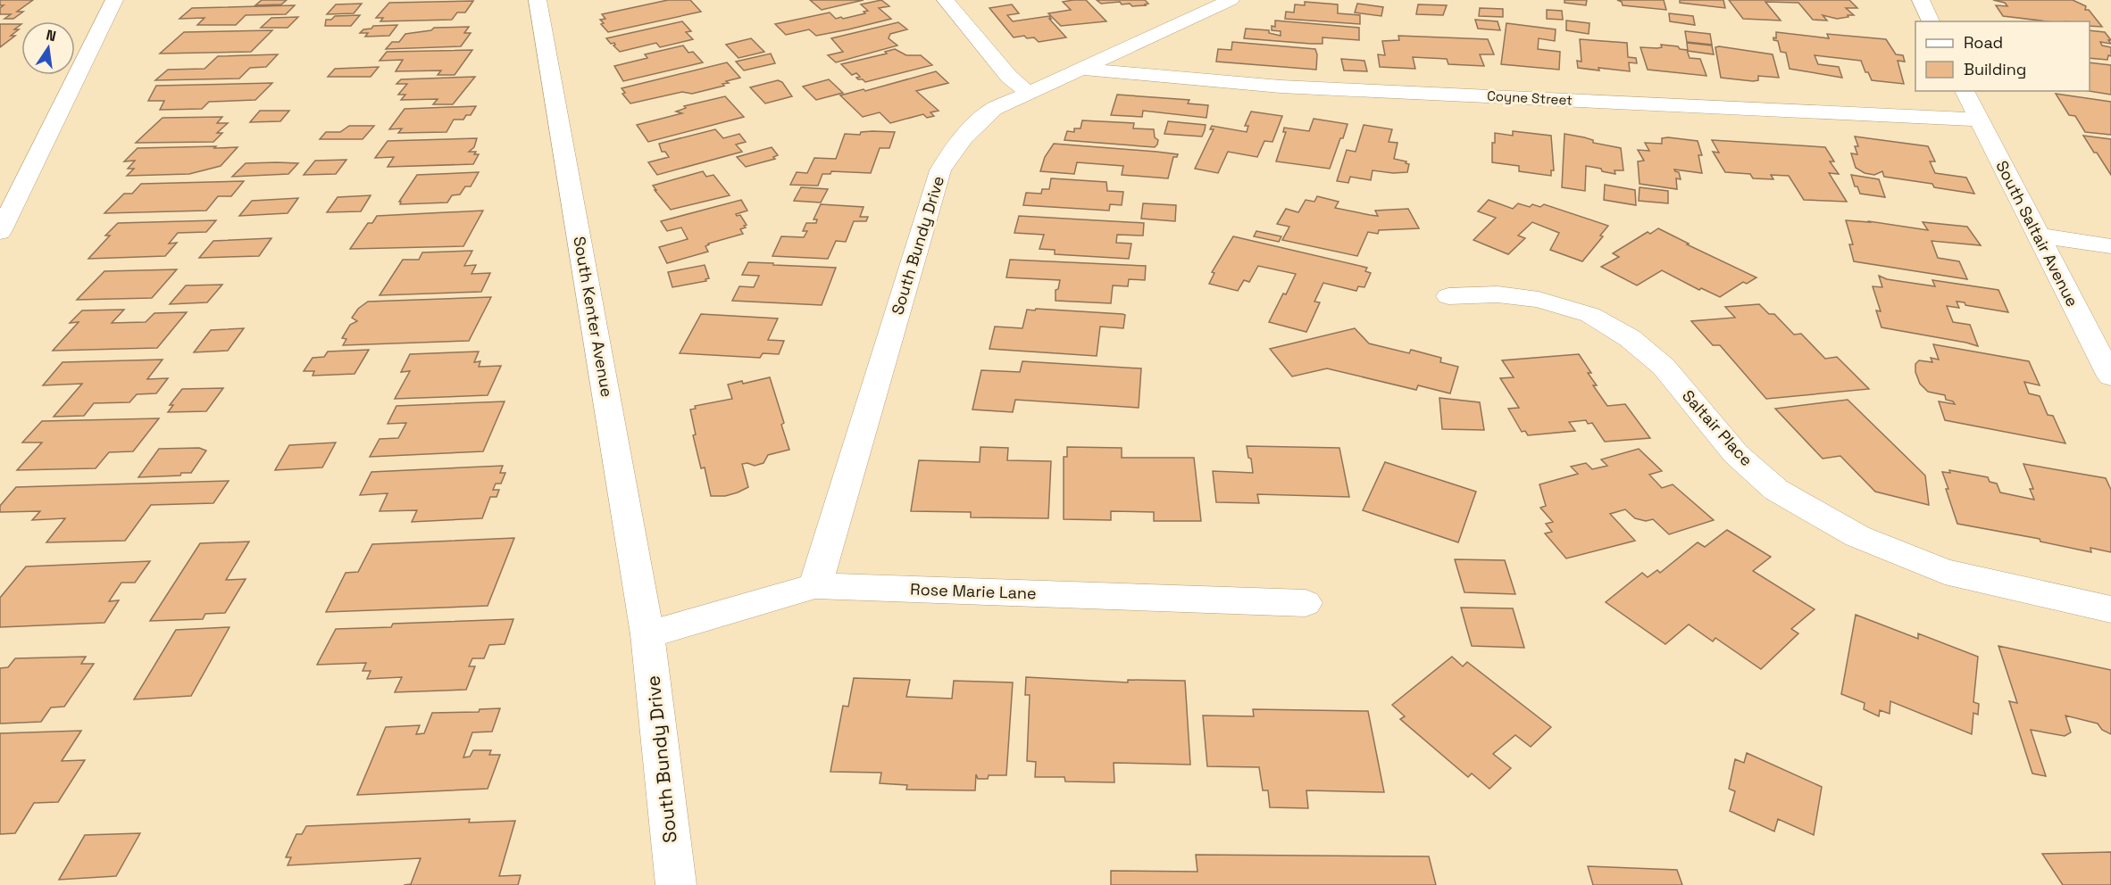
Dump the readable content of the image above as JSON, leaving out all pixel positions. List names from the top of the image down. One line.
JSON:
{"streets":{"street":["Coyne Street","South Saltair Avenue","South Bundy Drive","South Kenter Avenue","Saltair Place","Rose Marie Lane"]},"crossings":[["Coyne Street","South Saltair Avenue"],["Coyne Street","South Bundy Drive"],["South Bundy Drive","South Kenter Avenue"],["South Bundy Drive","Rose Marie Lane"],["South Kenter Avenue","Rose Marie Lane"]],"legend":["Road","Building"],"north":"top"}
